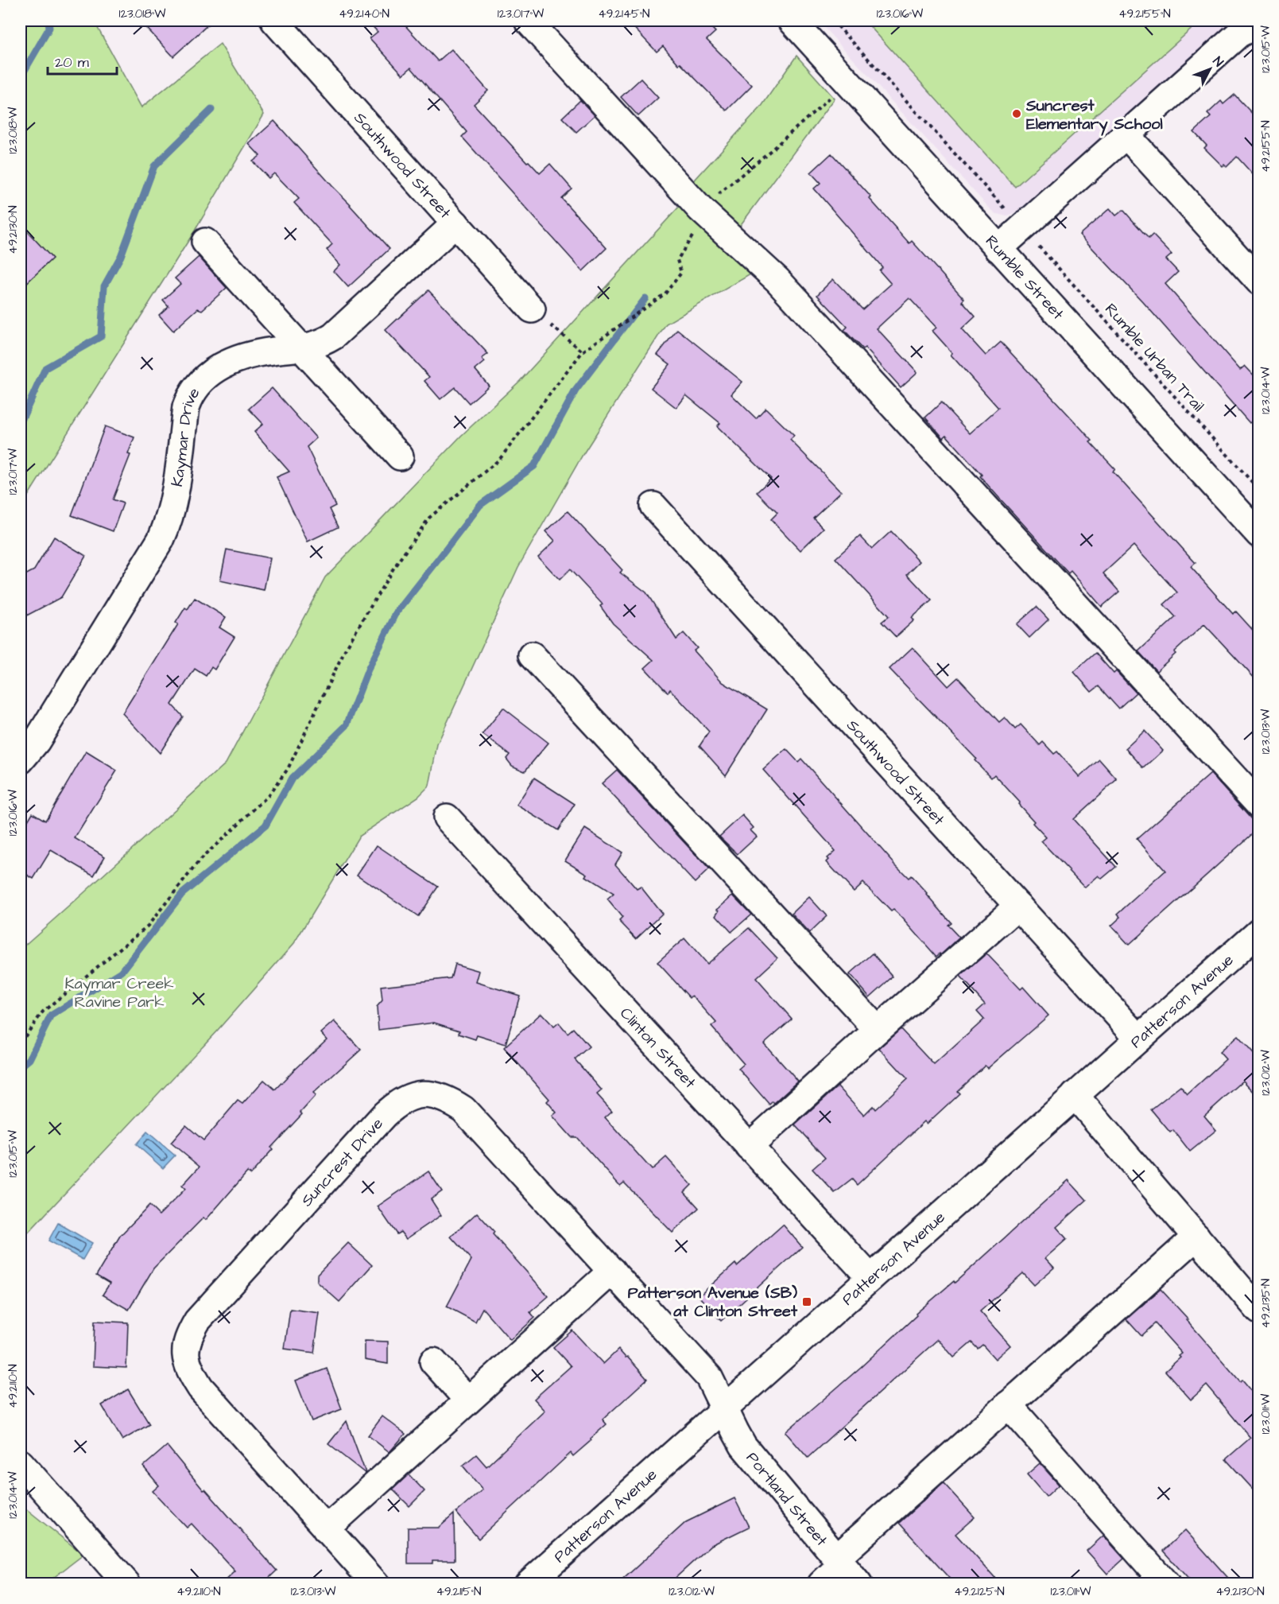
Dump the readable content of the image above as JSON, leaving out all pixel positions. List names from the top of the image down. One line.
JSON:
{"streets":{"street":["Southwood Street","Rumble Street","Kaymar Drive","Patterson Avenue","Clinton Street","Suncrest Drive","Portland Street"],"path":["Rumble Urban Trail"]},"crossings":[["Southwood Street","Kaymar Drive"],["Southwood Street","Patterson Avenue"],["Patterson Avenue","Clinton Street"],["Patterson Avenue","Suncrest Drive"],["Patterson Avenue","Portland Street"],["Suncrest Drive","Portland Street"]],"parks":["Kaymar Creek Ravine Park"],"places":{"other":["Suncrest Elementary School"],"transit":["Patterson Avenue (SB) at Clinton Street"]},"scale_bar":"20 m","north":"top right","coordinates":["123.018°W","49.2140°N","123.017°W","49.2145°N","123.016°W","49.2155°N","123.015°W","49.2130°N","123.014°W","123.013°W","123.012°W","49.2135°N","49.2110°N","123.011°W","49.2115°N","49.2125°N"]}
